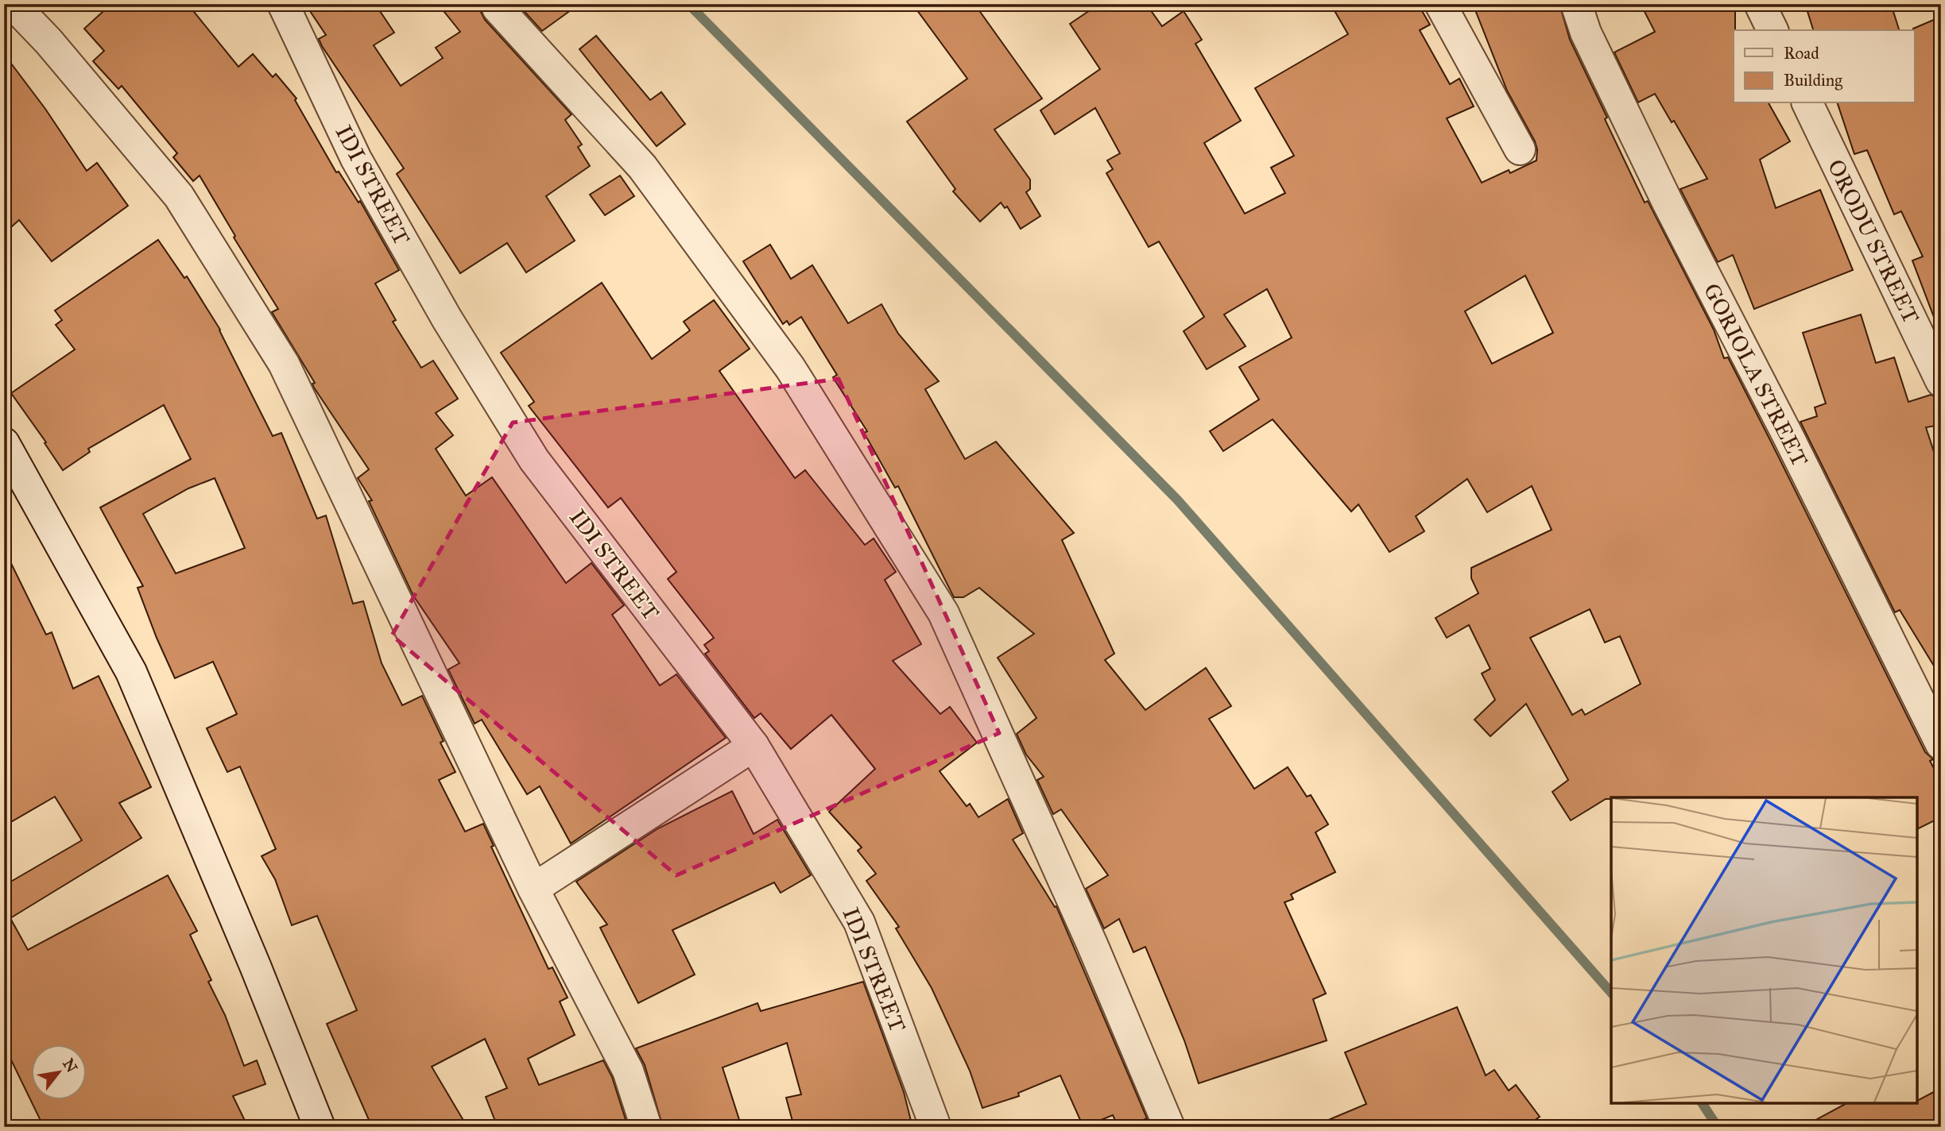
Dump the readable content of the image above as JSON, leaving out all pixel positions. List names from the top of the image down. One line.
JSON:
{"streets":{"street":["IDI STREET","ORODU STREET","GORIOLA STREET"]},"legend":["Road","Building"],"north":"top right"}
